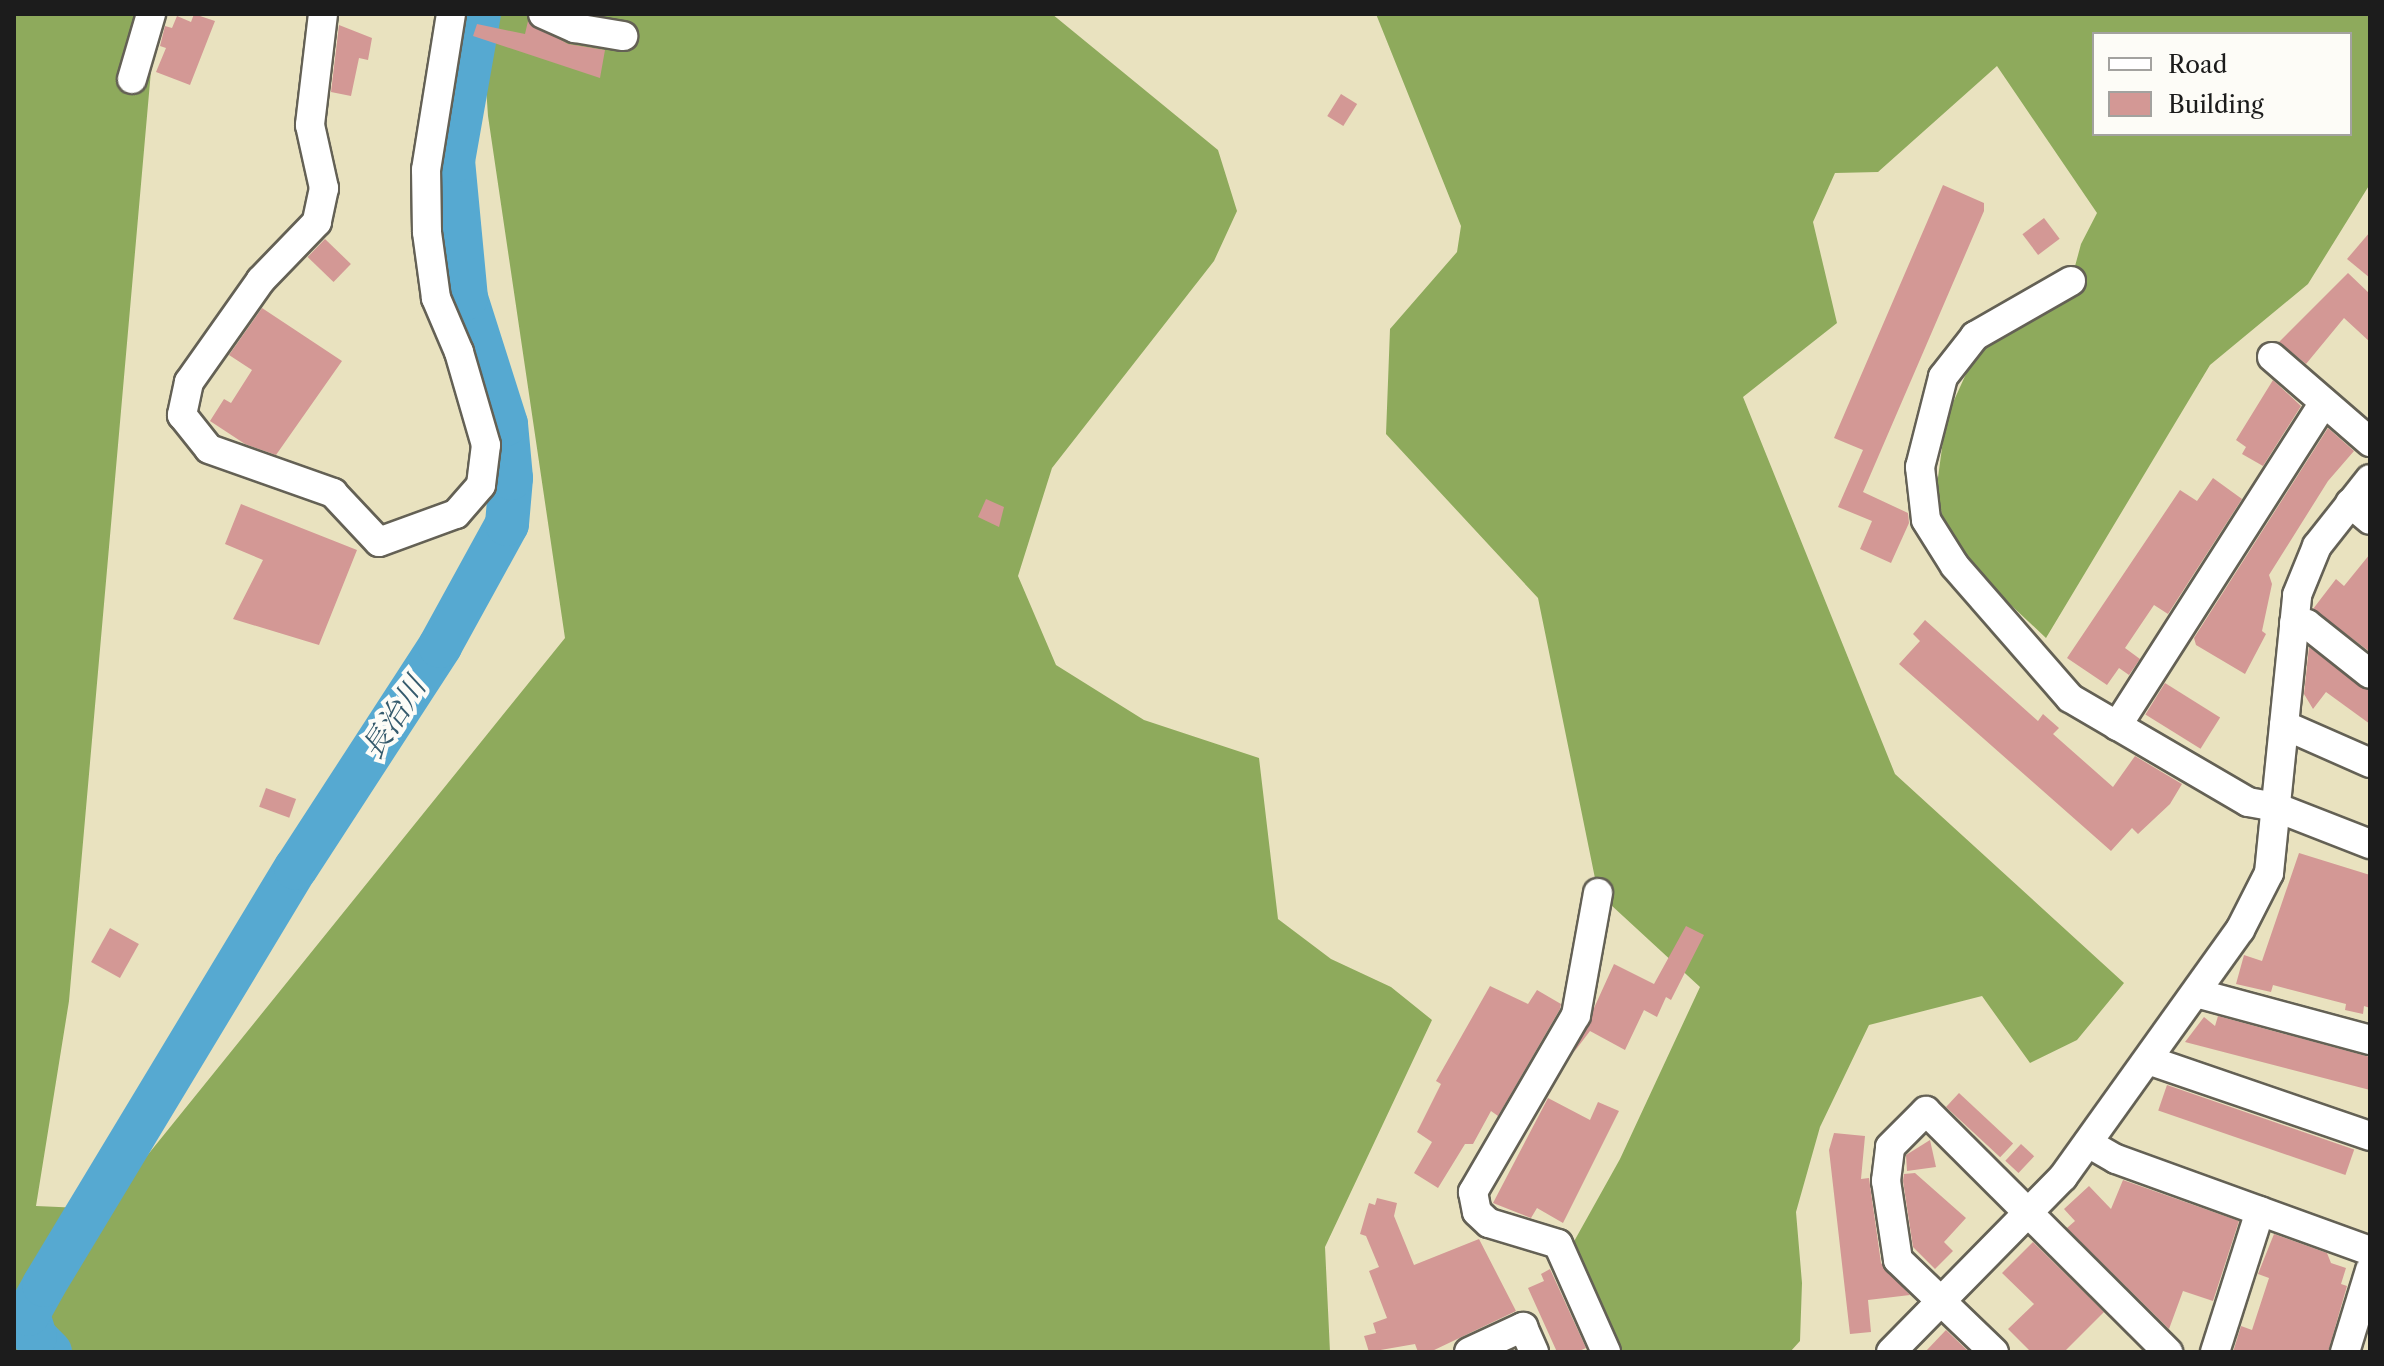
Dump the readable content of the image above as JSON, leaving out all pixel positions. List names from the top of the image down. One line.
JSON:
{"water":["長治川"],"legend":["Road","Building"]}
